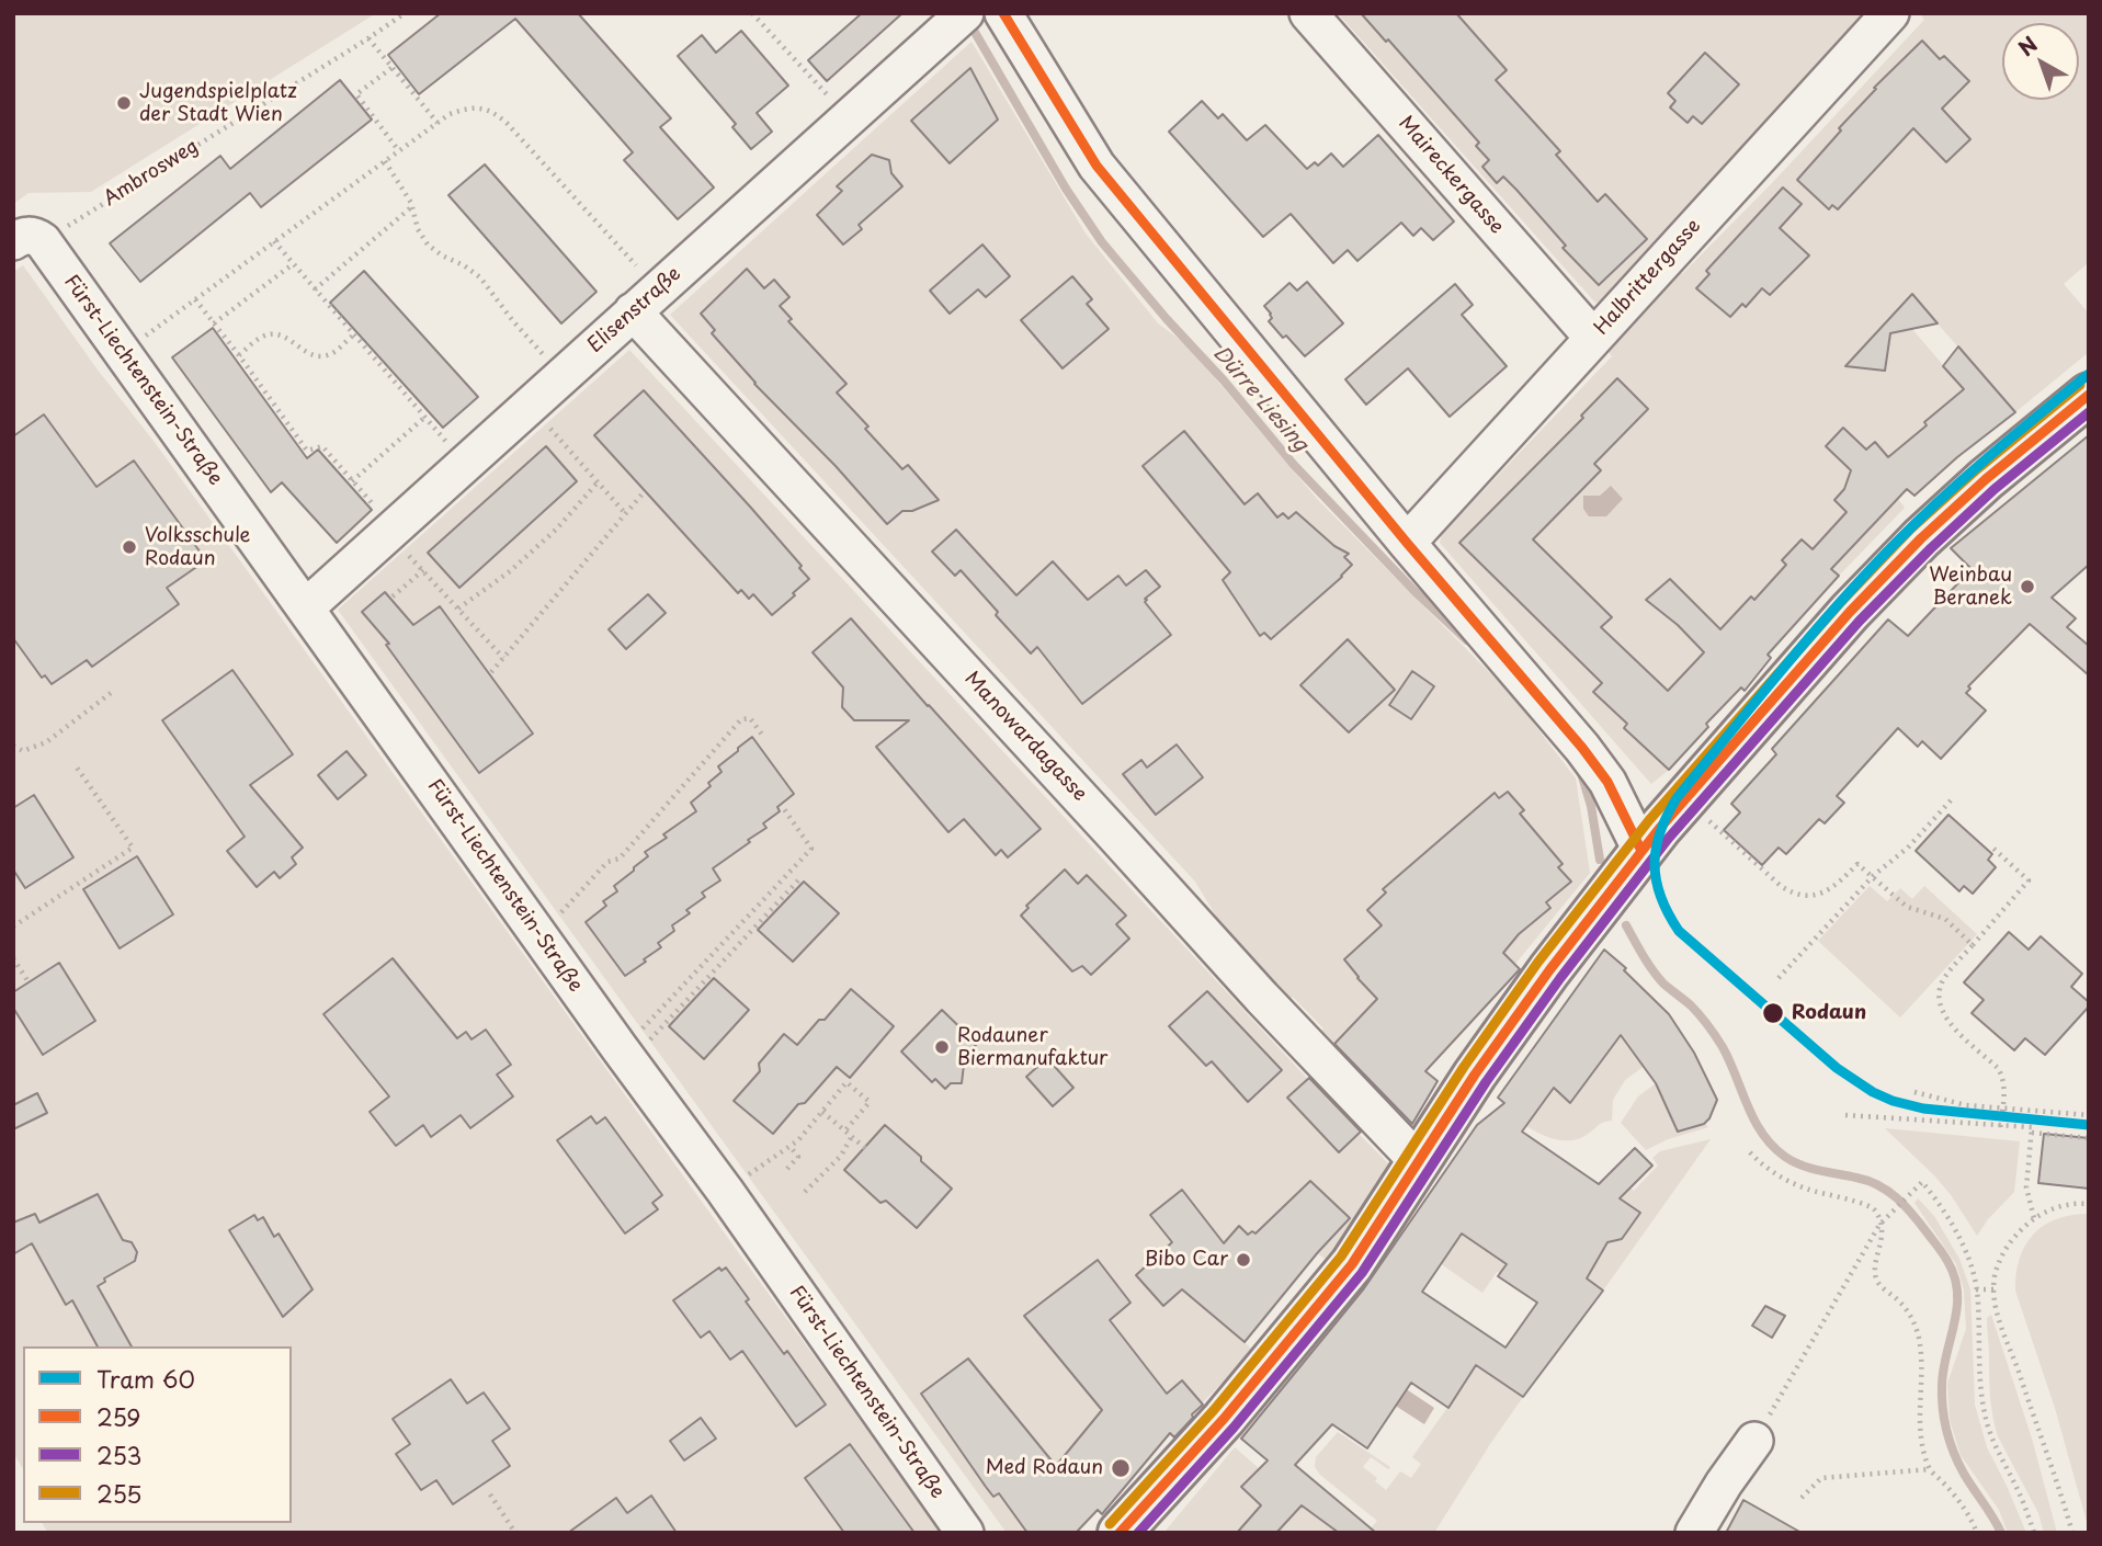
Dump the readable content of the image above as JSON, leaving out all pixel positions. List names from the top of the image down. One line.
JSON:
{"streets":{"street":["Maireckergasse","Halbrittergasse","Elisenstraße","Fürst-Liechtenstein-Straße","Manowardagasse"],"path":["Ambrosweg"]},"crossings":[["Ambrosweg","Fürst-Liechtenstein-Straße"],["Maireckergasse","Halbrittergasse"],["Elisenstraße","Fürst-Liechtenstein-Straße"],["Elisenstraße","Manowardagasse"]],"water":["Dürre Liesing"],"places":["Jugendspielplatz der Stadt Wien","Volksschule Rodaun","Weinbau Beranek","Rodaun","Rodauner Biermanufaktur","Bibo Car","Med Rodaun"],"lines":["transit line 259","tram line 60","transit line 255","transit line 253"],"legend":["Tram 60","259","253","255"],"north":"top left"}
